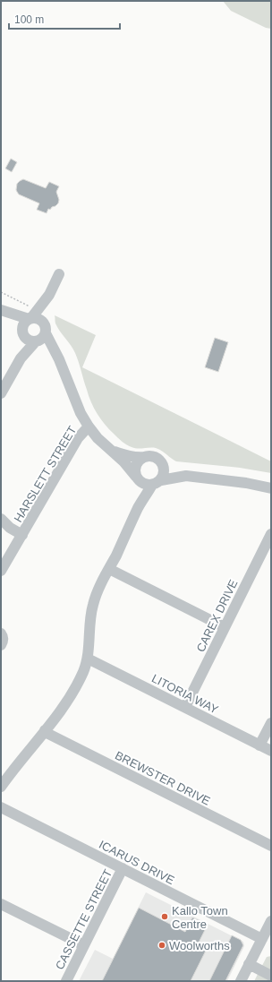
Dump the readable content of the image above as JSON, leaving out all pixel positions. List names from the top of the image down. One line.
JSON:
{"streets":{"street":["HARSLETT STREET","CAREX DRIVE","LITORIA WAY","BREWSTER DRIVE","ICARUS DRIVE","CASSETTE STREET"]},"crossings":[["CAREX DRIVE","LITORIA WAY"],["ICARUS DRIVE","CASSETTE STREET"]],"places":["Kallo Town Centre","Woolworths"],"scale_bar":"100 m"}
